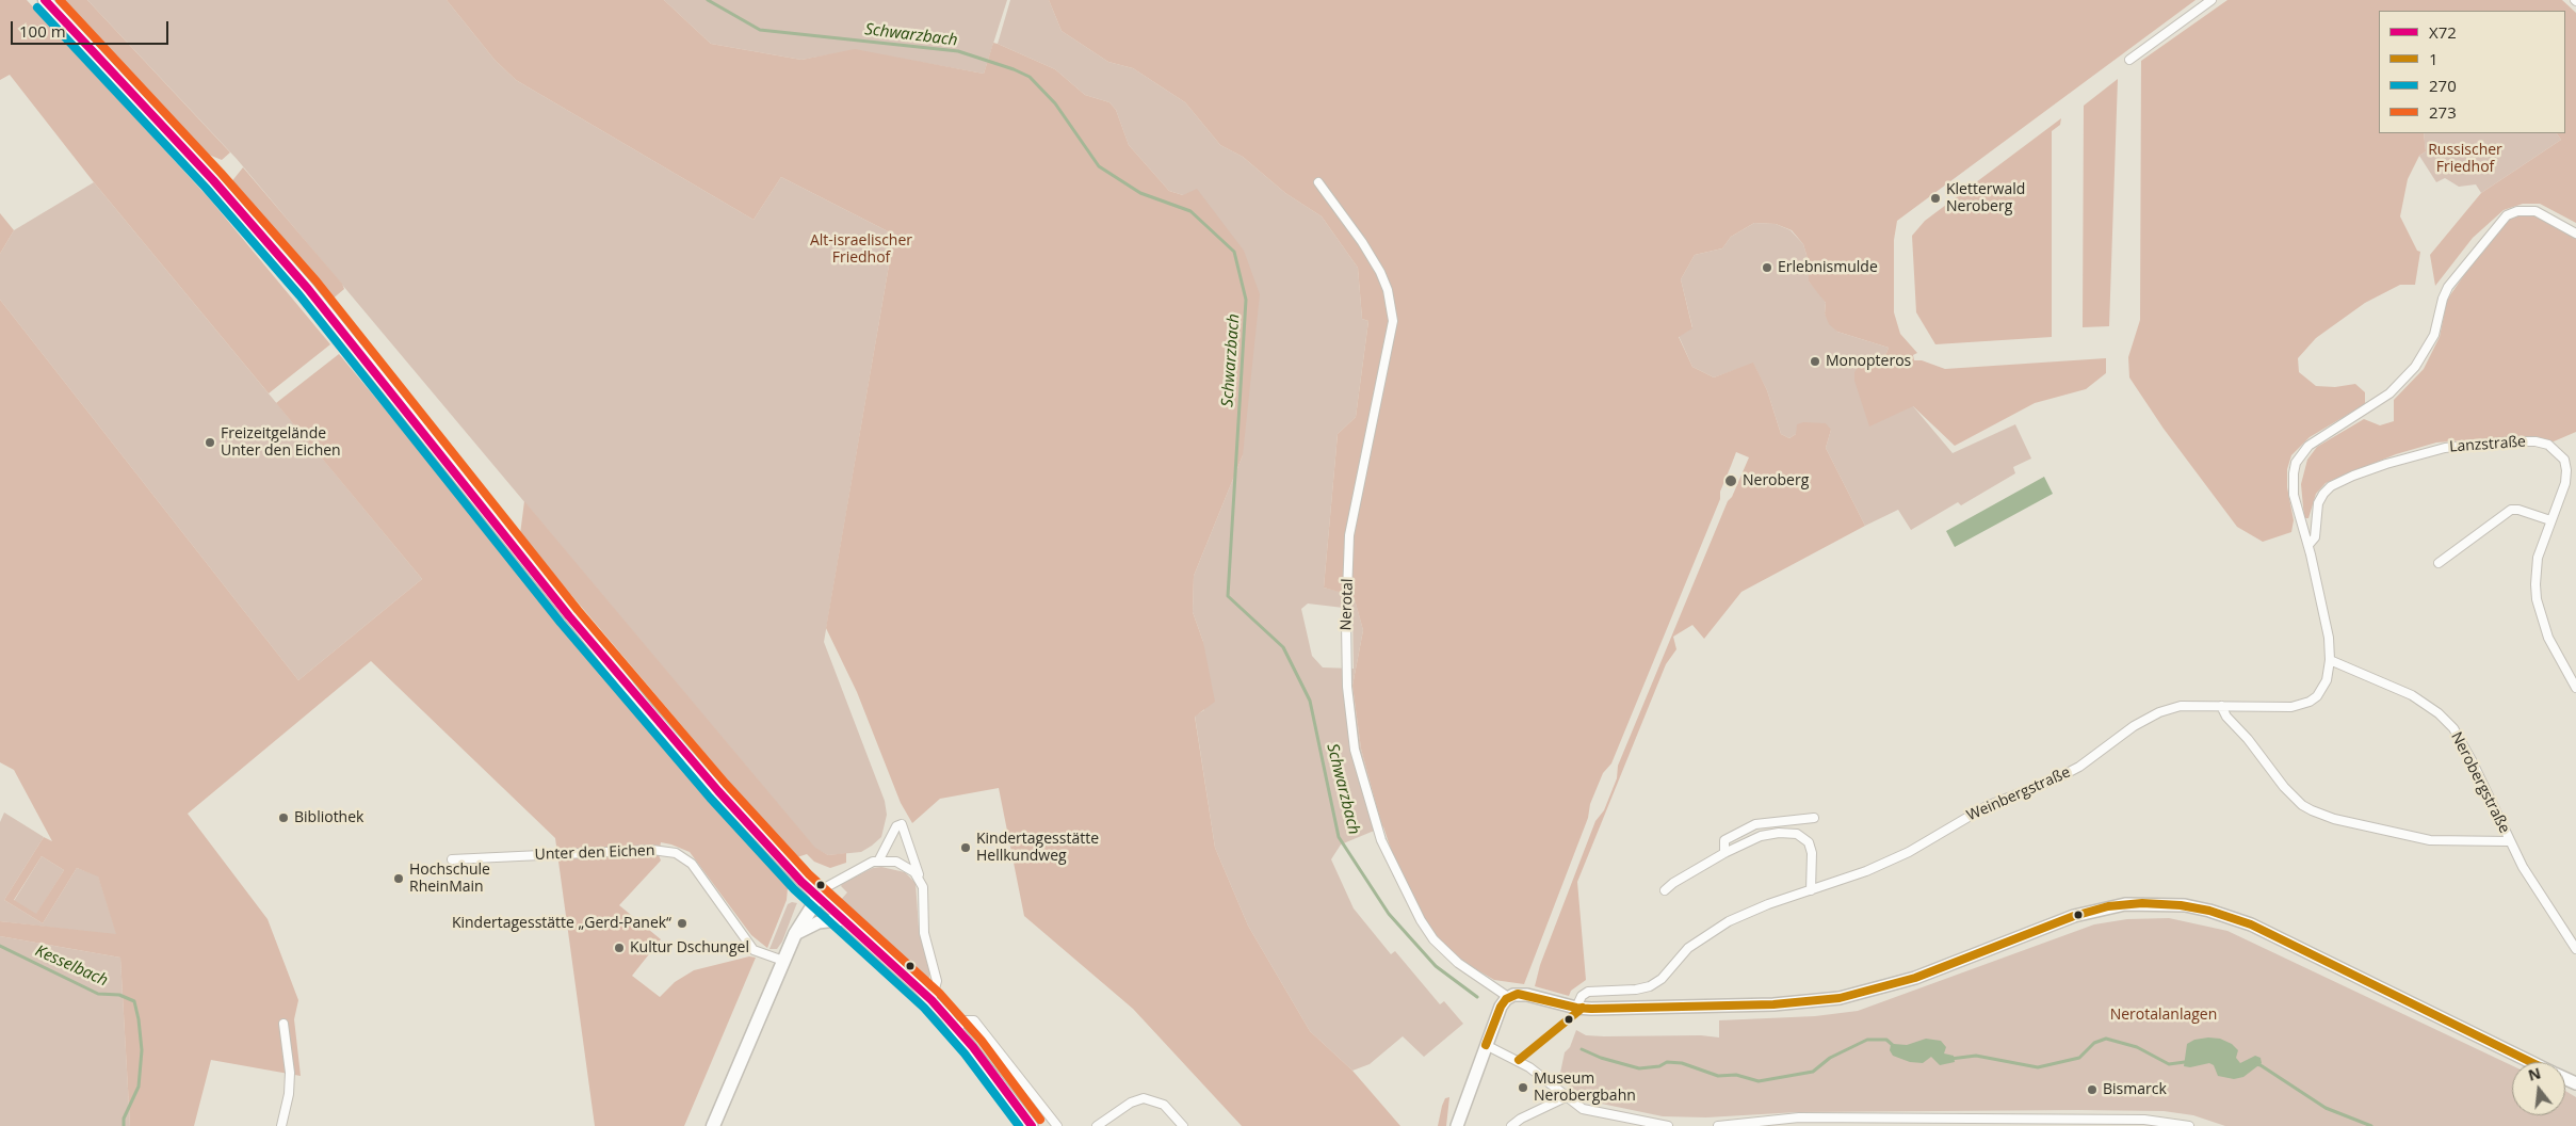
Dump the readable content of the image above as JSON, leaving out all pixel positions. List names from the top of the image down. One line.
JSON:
{"streets":{"street":["Lanzstraße","Nerotal","Nerobergstraße","Weinbergstraße","Unter den Eichen"]},"crossings":[["Nerobergstraße","Weinbergstraße"]],"water":["Schwarzbach","Kesselbach"],"parks":["Russischer Friedhof","Alt-israelischer Friedhof","Nerotalanlagen"],"places":["Kletterwald Neroberg","Erlebnismulde","Monopteros","Freizeitgelände Unter den Eichen","Neroberg","Bibliothek","Kindertagesstätte Hellkundweg","Hochschule RheinMain","Kindertagesstätte „Gerd-Panek“","Kultur Dschungel","Museum Nerobergbahn","Bismarck"],"lines":["transit line X72","transit line 273","transit line 270","transit line 1"],"legend":["X72","1","270","273"],"scale_bar":"100 m","north":"top"}
